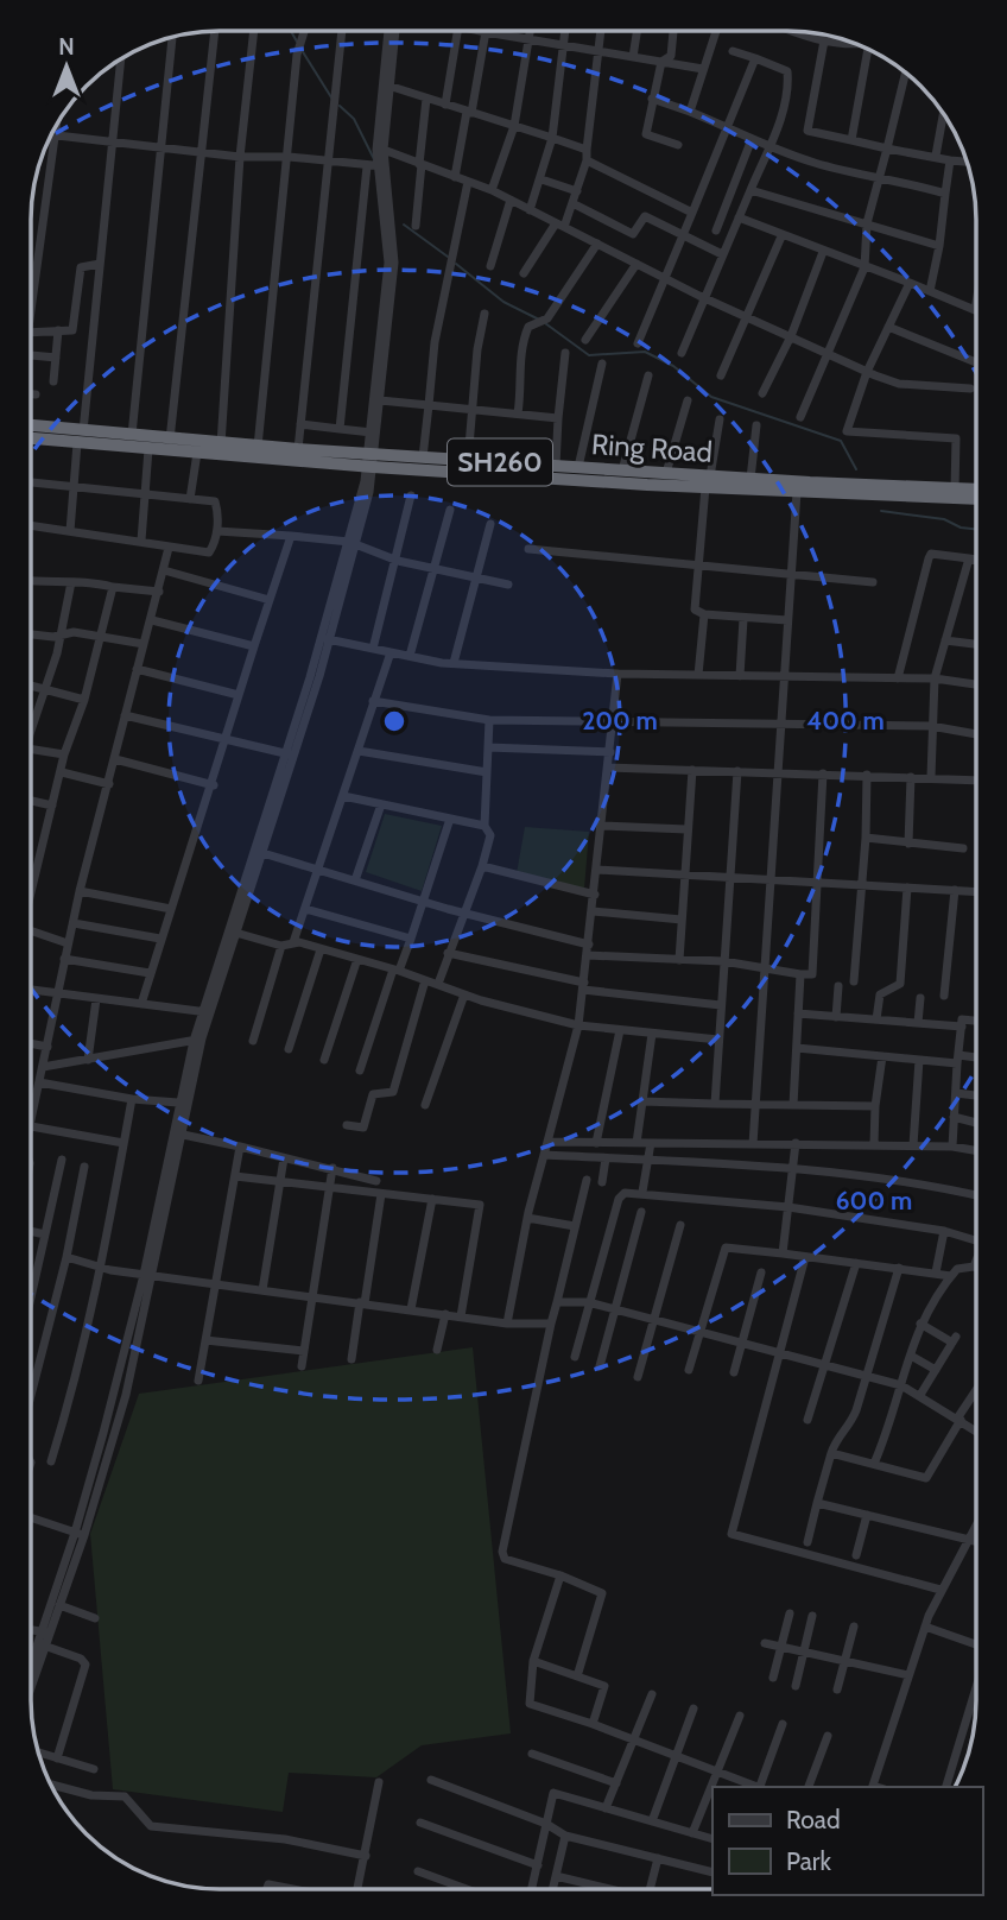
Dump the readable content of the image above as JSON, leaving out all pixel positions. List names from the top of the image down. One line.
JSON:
{"streets":{"highway":["Ring Road","SH260"]},"legend":["Road","Park"],"north":"top","rings":["200 m","400 m","600 m"]}
